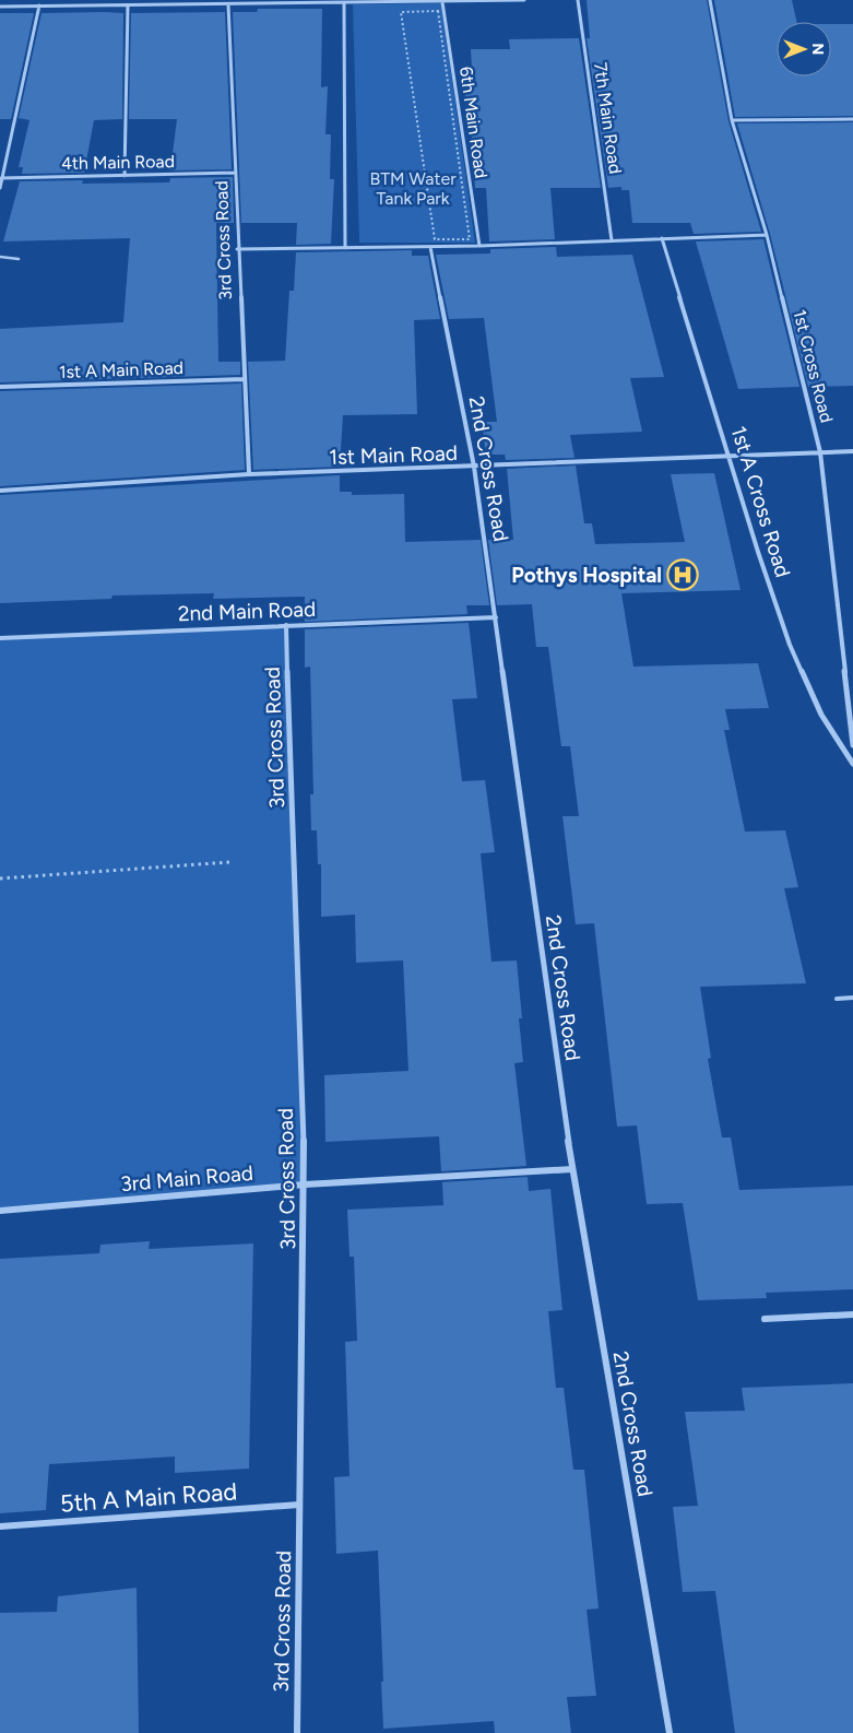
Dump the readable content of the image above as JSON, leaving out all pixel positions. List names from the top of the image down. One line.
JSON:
{"streets":{"street":["7th Main Road","6th Main Road","4th Main Road","3rd Cross Road","1st Cross Road","1st A Main Road","1st Main Road","2nd Cross Road","1st A Cross Road","2nd Main Road","3rd Main Road","5th A Main Road"]},"crossings":[["4th Main Road","3rd Cross Road"],["3rd Cross Road","1st A Main Road"],["3rd Cross Road","1st Main Road"],["3rd Cross Road","2nd Main Road"],["3rd Cross Road","3rd Main Road"],["3rd Cross Road","5th A Main Road"],["1st Cross Road","1st Main Road"],["1st Main Road","2nd Cross Road"],["1st Main Road","1st A Cross Road"],["2nd Cross Road","2nd Main Road"],["2nd Cross Road","3rd Main Road"]],"parks":["BTM Water Tank Park"],"places":{"hospital":["Pothys Hospital"]},"north":"right"}
